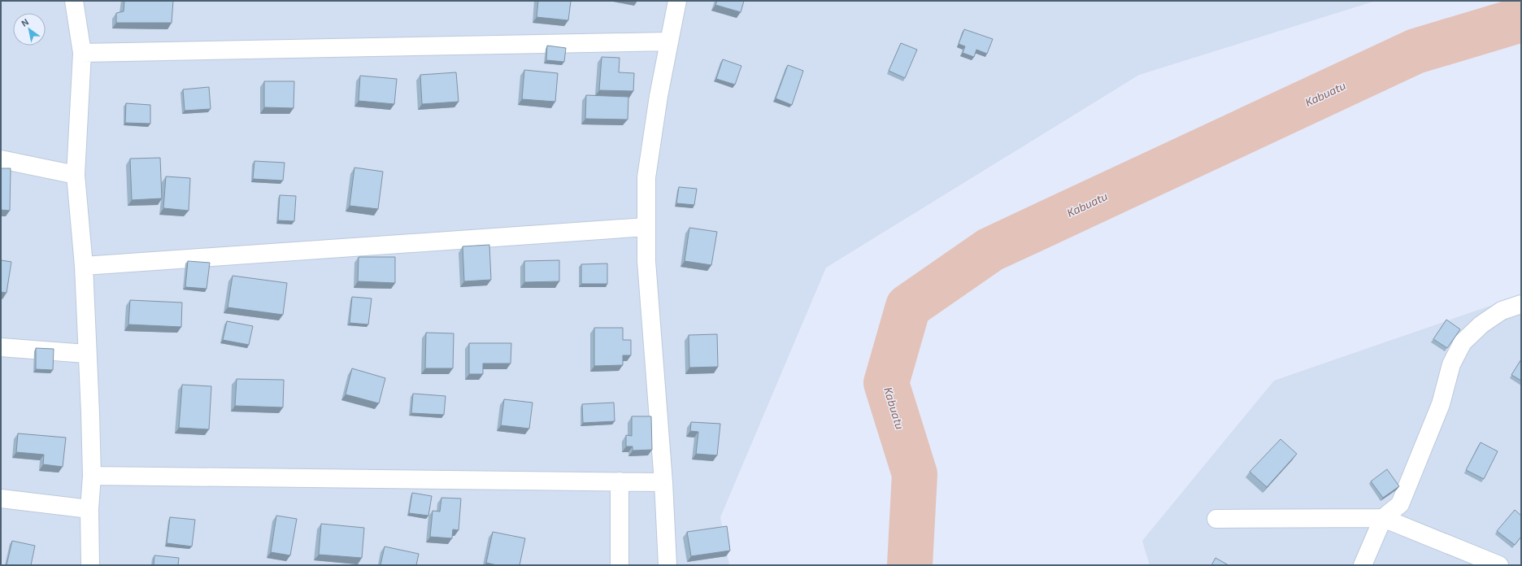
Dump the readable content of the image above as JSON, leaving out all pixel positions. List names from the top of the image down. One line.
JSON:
{"water":["Kabuatu"],"north":"top left"}
